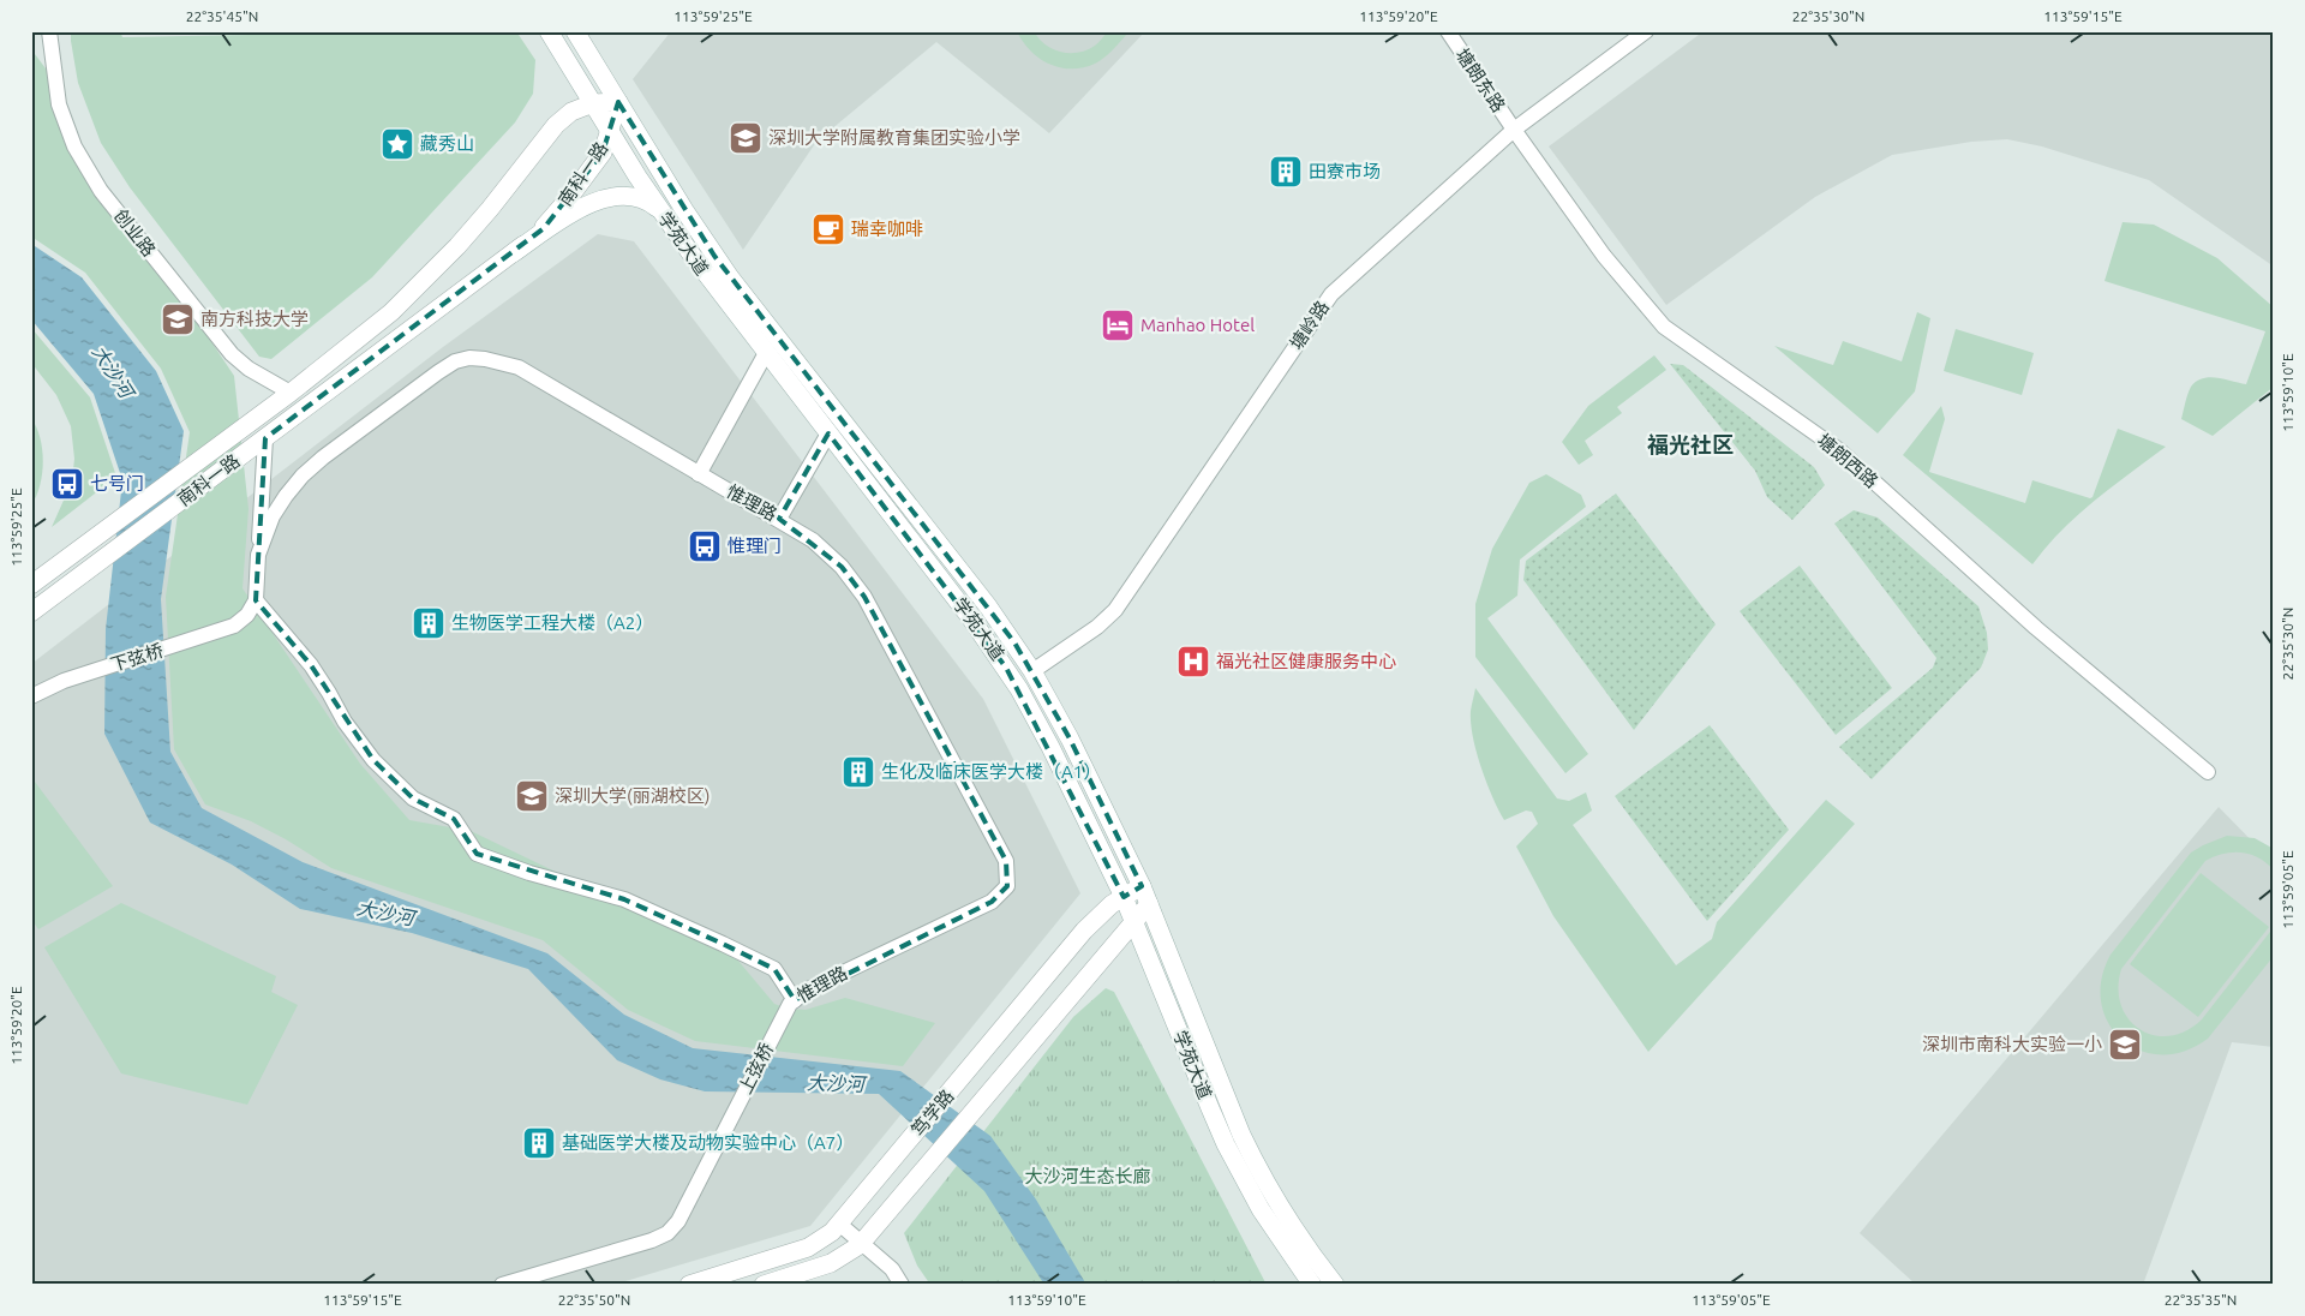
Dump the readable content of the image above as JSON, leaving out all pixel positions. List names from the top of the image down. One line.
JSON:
{"streets":{"main road":["南科一路","学苑大道","笃学路"],"street":["塘朗东路","创业路","塘岭路","塘朗西路","惟理路","下弦桥","上弦桥"]},"crossings":[["塘朗东路","塘岭路"],["塘朗东路","塘朗西路"],["南科一路","创业路"],["南科一路","学苑大道"],["学苑大道","塘岭路"],["学苑大道","笃学路"],["塘岭路","塘朗西路"],["惟理路","下弦桥"],["惟理路","上弦桥"]],"districts":["福光社区"],"water":["大沙河"],"parks":["大沙河生态长廊"],"places":{"school or university":["深圳大学附属教育集团实验小学","南方科技大学","深圳大学(丽湖校区)","深圳市南科大实验一小"],"place":["藏秀山"],"building":["田寮市场","生物医学工程大楼（A2）","生化及临床医学大楼（A1）","基础医学大楼及动物实验中心（A7）"],"cafe":["瑞幸咖啡"],"hotel":["Manhao Hotel"],"bus stop":["七号门","惟理门"],"hospital":["福光社区健康服务中心"]},"coordinates":["22°35'45\"N","113°59'25\"E","113°59'20\"E","22°35'30\"N","113°59'15\"E","113°59'10\"E","113°59'05\"E","22°35'50\"N","22°35'35\"N"]}
